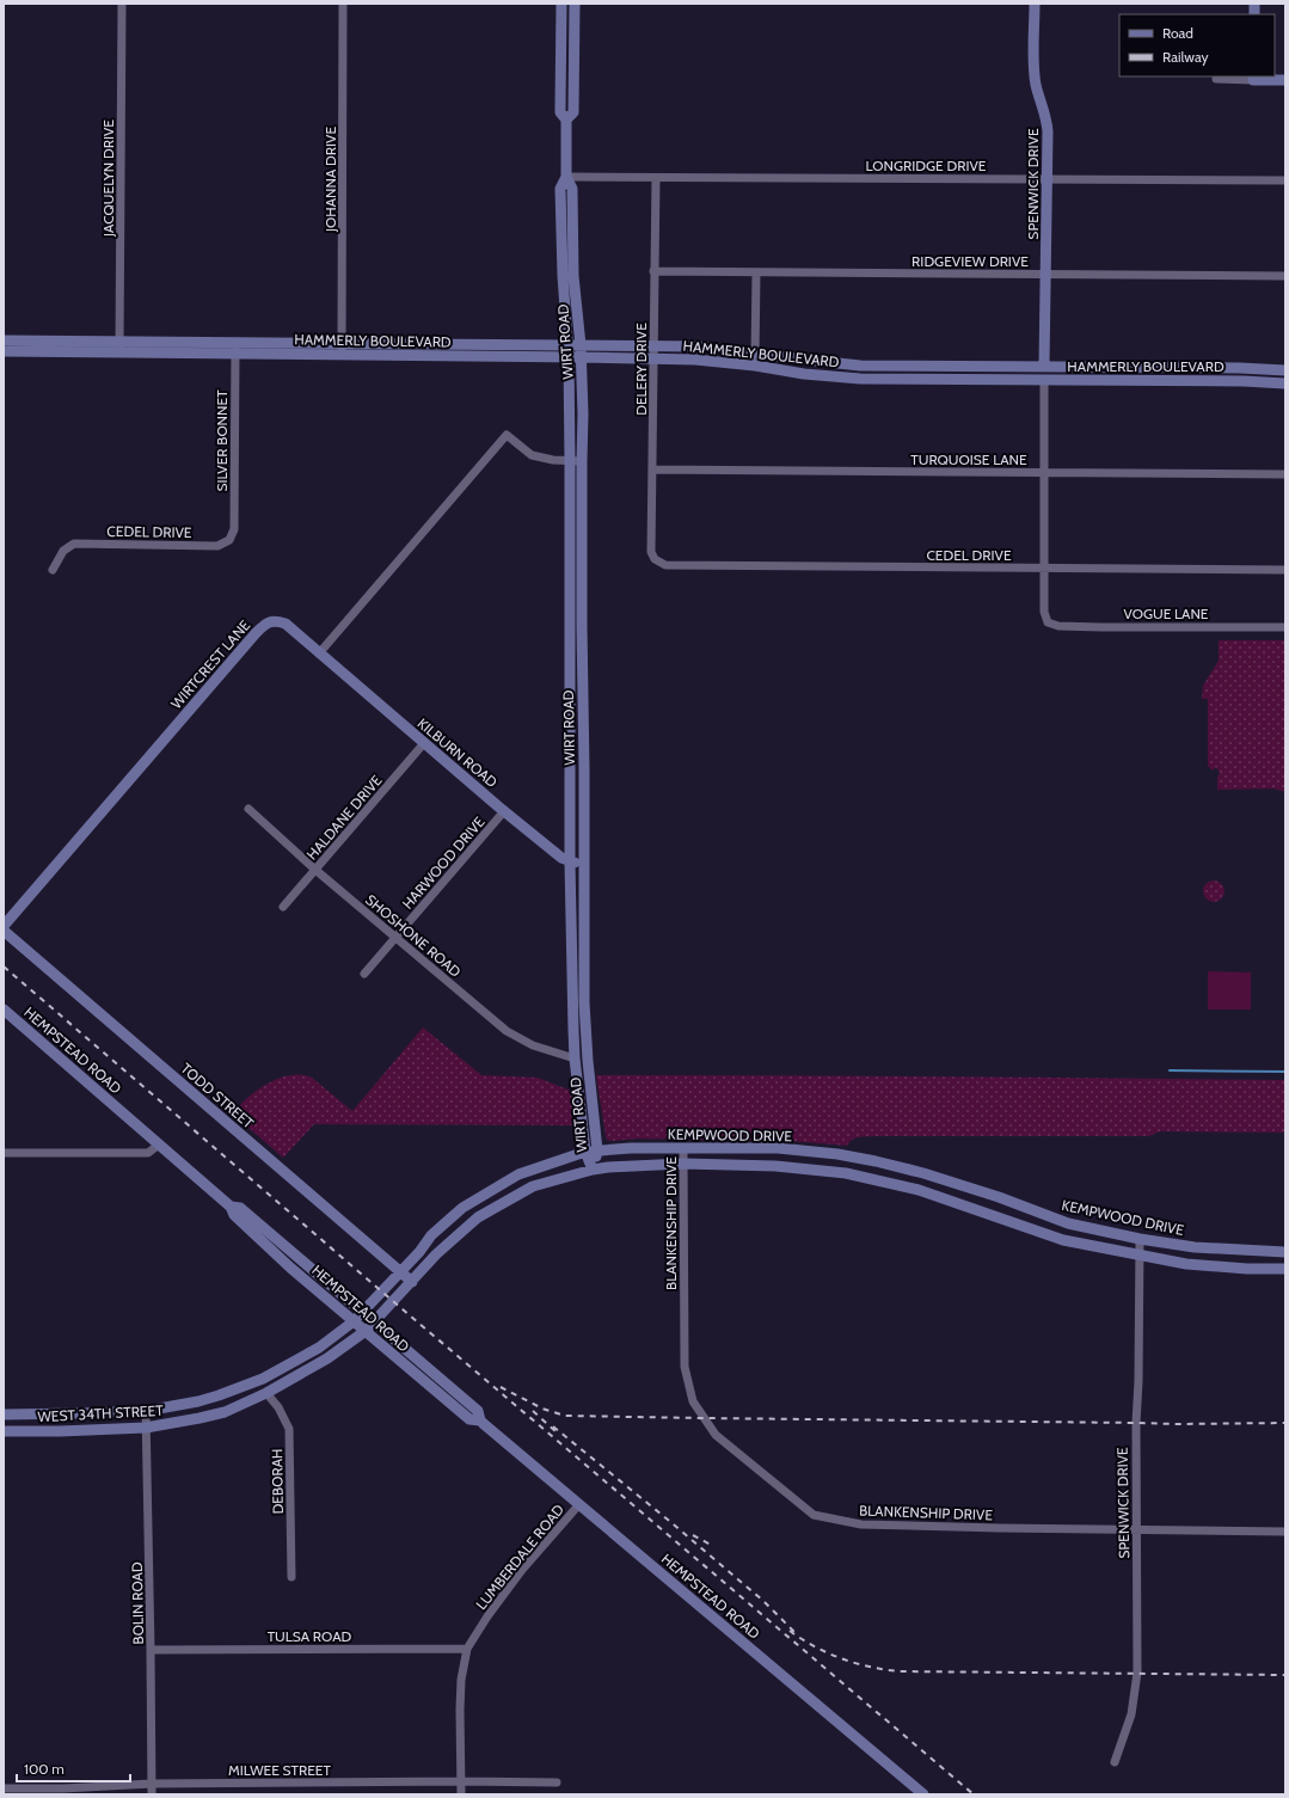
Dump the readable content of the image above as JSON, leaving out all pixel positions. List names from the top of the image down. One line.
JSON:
{"streets":{"main road":["SPENWICK DRIVE","HAMMERLY BOULEVARD","WIRT ROAD","WIRTCREST LANE","KILBURN ROAD","HEMPSTEAD ROAD","TODD STREET","KEMPWOOD DRIVE","WEST 34TH STREET"],"street":["LONGRIDGE DRIVE","JACQUELYN DRIVE","JOHANNA DRIVE","RIDGEVIEW DRIVE","DELERY DRIVE","SILVER BONNET","TURQUOISE LANE","CEDEL DRIVE","VOGUE LANE","HALDANE DRIVE","HARWOOD DRIVE","SHOSHONE ROAD","BLANKENSHIP DRIVE","DEBORAH","LUMBERDALE ROAD","BOLIN ROAD","TULSA ROAD","MILWEE STREET"]},"crossings":[["LONGRIDGE DRIVE","SPENWICK DRIVE"],["LONGRIDGE DRIVE","WIRT ROAD"],["LONGRIDGE DRIVE","DELERY DRIVE"],["JACQUELYN DRIVE","HAMMERLY BOULEVARD"],["JOHANNA DRIVE","HAMMERLY BOULEVARD"],["SPENWICK DRIVE","RIDGEVIEW DRIVE"],["SPENWICK DRIVE","HAMMERLY BOULEVARD"],["SPENWICK DRIVE","KEMPWOOD DRIVE"],["SPENWICK DRIVE","BLANKENSHIP DRIVE"],["RIDGEVIEW DRIVE","DELERY DRIVE"],["HAMMERLY BOULEVARD","WIRT ROAD"],["HAMMERLY BOULEVARD","DELERY DRIVE"],["HAMMERLY BOULEVARD","SILVER BONNET"],["WIRT ROAD","KILBURN ROAD"],["WIRT ROAD","SHOSHONE ROAD"],["WIRT ROAD","KEMPWOOD DRIVE"],["DELERY DRIVE","TURQUOISE LANE"],["DELERY DRIVE","CEDEL DRIVE"],["SILVER BONNET","CEDEL DRIVE"],["CEDEL DRIVE","VOGUE LANE"],["WIRTCREST LANE","KILBURN ROAD"],["KILBURN ROAD","HALDANE DRIVE"],["KILBURN ROAD","HARWOOD DRIVE"],["HALDANE DRIVE","SHOSHONE ROAD"],["HARWOOD DRIVE","SHOSHONE ROAD"],["HEMPSTEAD ROAD","KEMPWOOD DRIVE"],["HEMPSTEAD ROAD","WEST 34TH STREET"],["HEMPSTEAD ROAD","LUMBERDALE ROAD"],["TODD STREET","KEMPWOOD DRIVE"],["KEMPWOOD DRIVE","BLANKENSHIP DRIVE"],["KEMPWOOD DRIVE","WEST 34TH STREET"],["WEST 34TH STREET","DEBORAH"],["WEST 34TH STREET","BOLIN ROAD"],["LUMBERDALE ROAD","TULSA ROAD"],["LUMBERDALE ROAD","MILWEE STREET"],["BOLIN ROAD","TULSA ROAD"],["BOLIN ROAD","MILWEE STREET"]],"legend":["Road","Railway"],"scale_bar":"100 m"}
